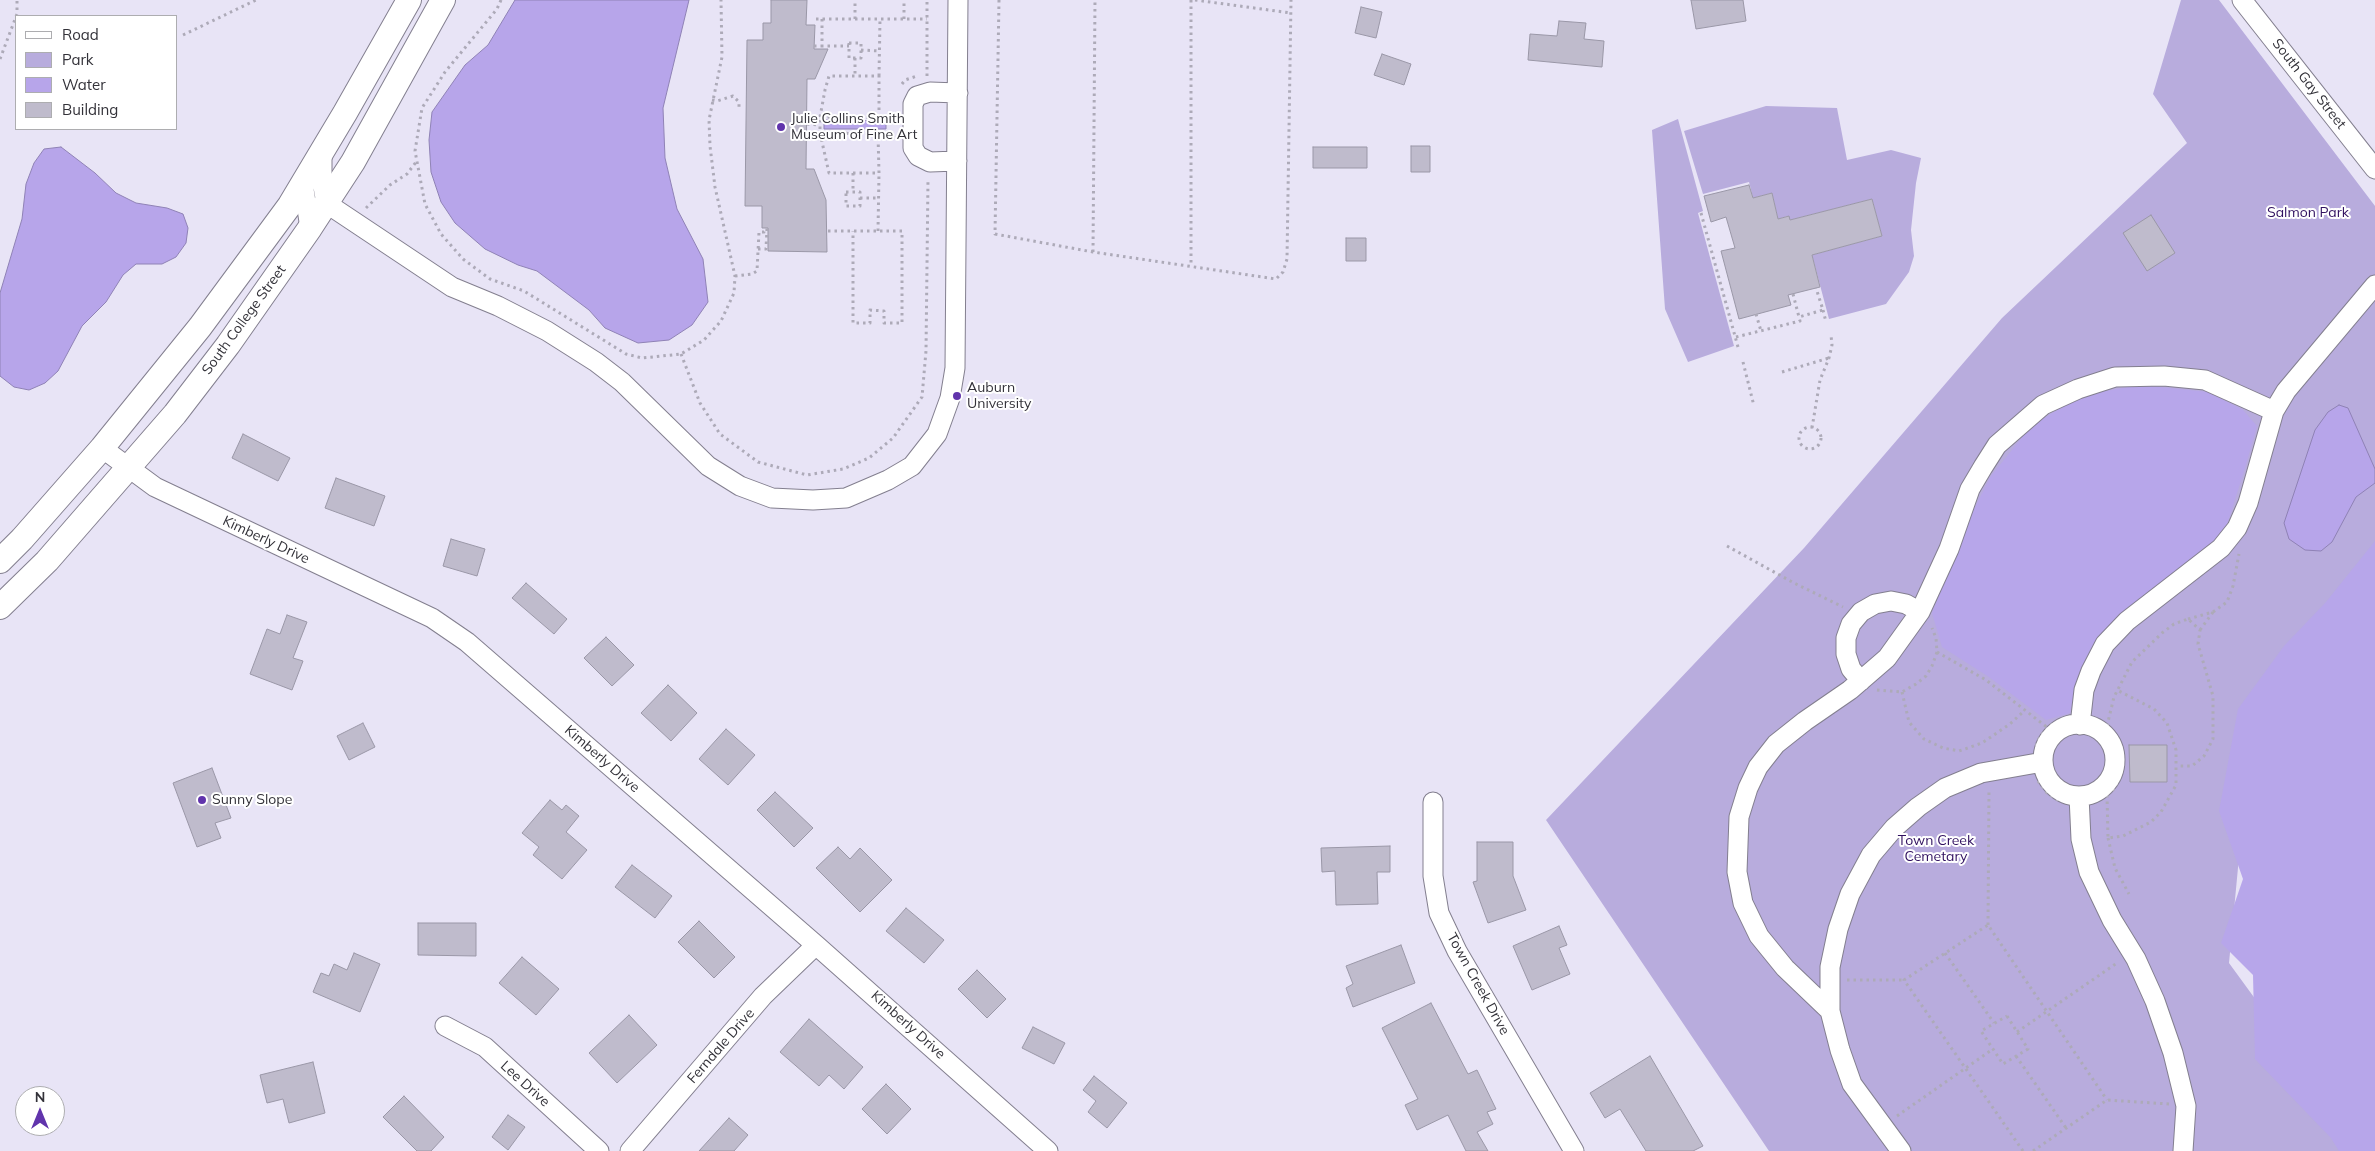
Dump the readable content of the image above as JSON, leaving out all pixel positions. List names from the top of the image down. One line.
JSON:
{"streets":{"main road":["South College Street"],"street":["South Gay Street","Kimberly Drive","Town Creek Drive","Ferndale Drive","Lee Drive"]},"crossings":[["South College Street","Kimberly Drive"],["Kimberly Drive","Ferndale Drive"]],"parks":["Salmon Park","Town Creek Cemetary"],"places":["Julie Collins Smith Museum of Fine Art","Auburn University","Sunny Slope"],"legend":["Road","Park","Water","Building"],"north":"top"}
